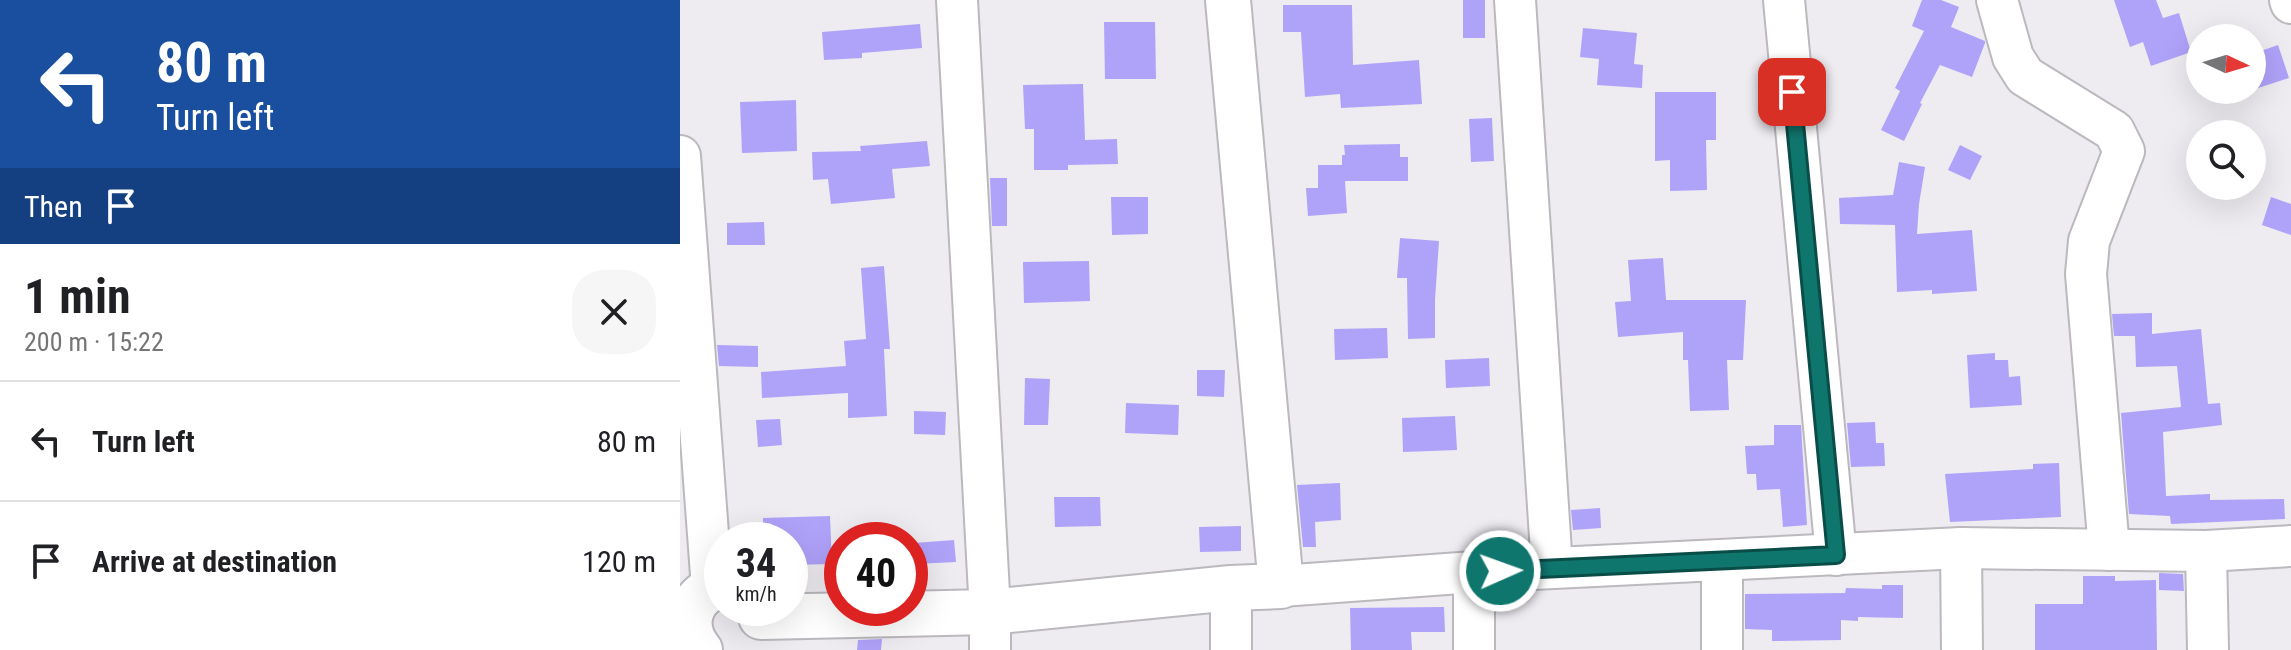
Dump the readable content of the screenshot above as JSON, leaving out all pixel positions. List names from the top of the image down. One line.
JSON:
{"north":"right","page":{"turn":["80 m","Turn left"],"then":"Then","heading":["1 min","200 m · 15:22"],"list":[{"name":"Turn left","value":"80 m"},{"name":"Arrive at destination","value":"120 m"}],"speed":"34 km/h","limit":"40"}}
